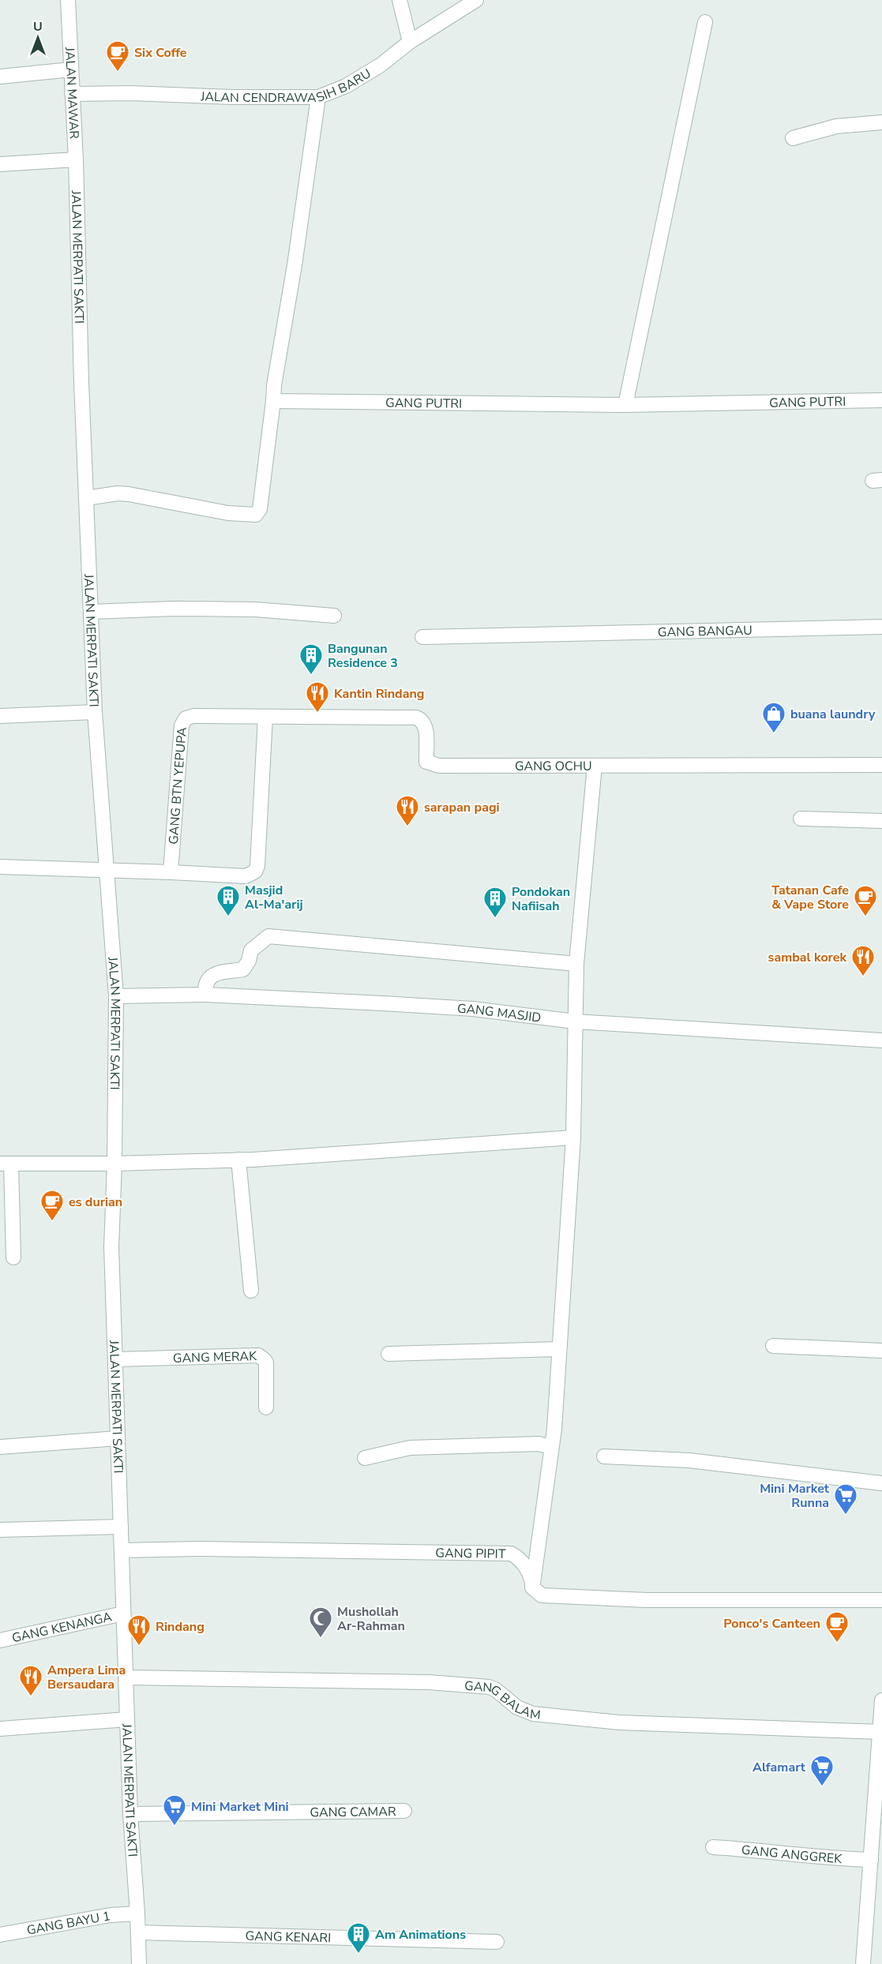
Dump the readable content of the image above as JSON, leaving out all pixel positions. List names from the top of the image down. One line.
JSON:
{"streets":{"street":["JALAN CENDRAWASIH BARU","JALAN MAWAR","JALAN MERPATI SAKTI","GANG PUTRI","GANG BANGAU","GANG OCHU","GANG BTN YEPUPA","GANG MASJID","GANG MERAK","GANG PIPIT","GANG KENANGA","GANG BALAM","GANG CAMAR","GANG ANGGREK","GANG BAYU 1","GANG KENARI"]},"crossings":[["JALAN CENDRAWASIH BARU","JALAN MAWAR"],["JALAN MAWAR","JALAN MERPATI SAKTI"],["JALAN MERPATI SAKTI","GANG MASJID"],["JALAN MERPATI SAKTI","GANG MERAK"],["JALAN MERPATI SAKTI","GANG PIPIT"],["JALAN MERPATI SAKTI","GANG KENANGA"],["JALAN MERPATI SAKTI","GANG BALAM"],["JALAN MERPATI SAKTI","GANG CAMAR"],["JALAN MERPATI SAKTI","GANG BAYU 1"],["JALAN MERPATI SAKTI","GANG KENARI"],["GANG OCHU","GANG BTN YEPUPA"]],"places":{"cafe":["Six Coffe","Tatanan Cafe & Vape Store","es durian","Ponco's Canteen"],"building":["Bangunan Residence 3","Masjid Al-Ma'arij","Pondokan Nafiisah","Am Animations"],"restaurant":["Kantin Rindang","sarapan pagi","sambal korek","Rindang","Ampera Lima Bersaudara"],"shop":["buana laundry"],"supermarket":["Mini Market Runna","Alfamart","Mini Market Mini"],"mosque":["Mushollah Ar-Rahman"]},"north":"top"}
